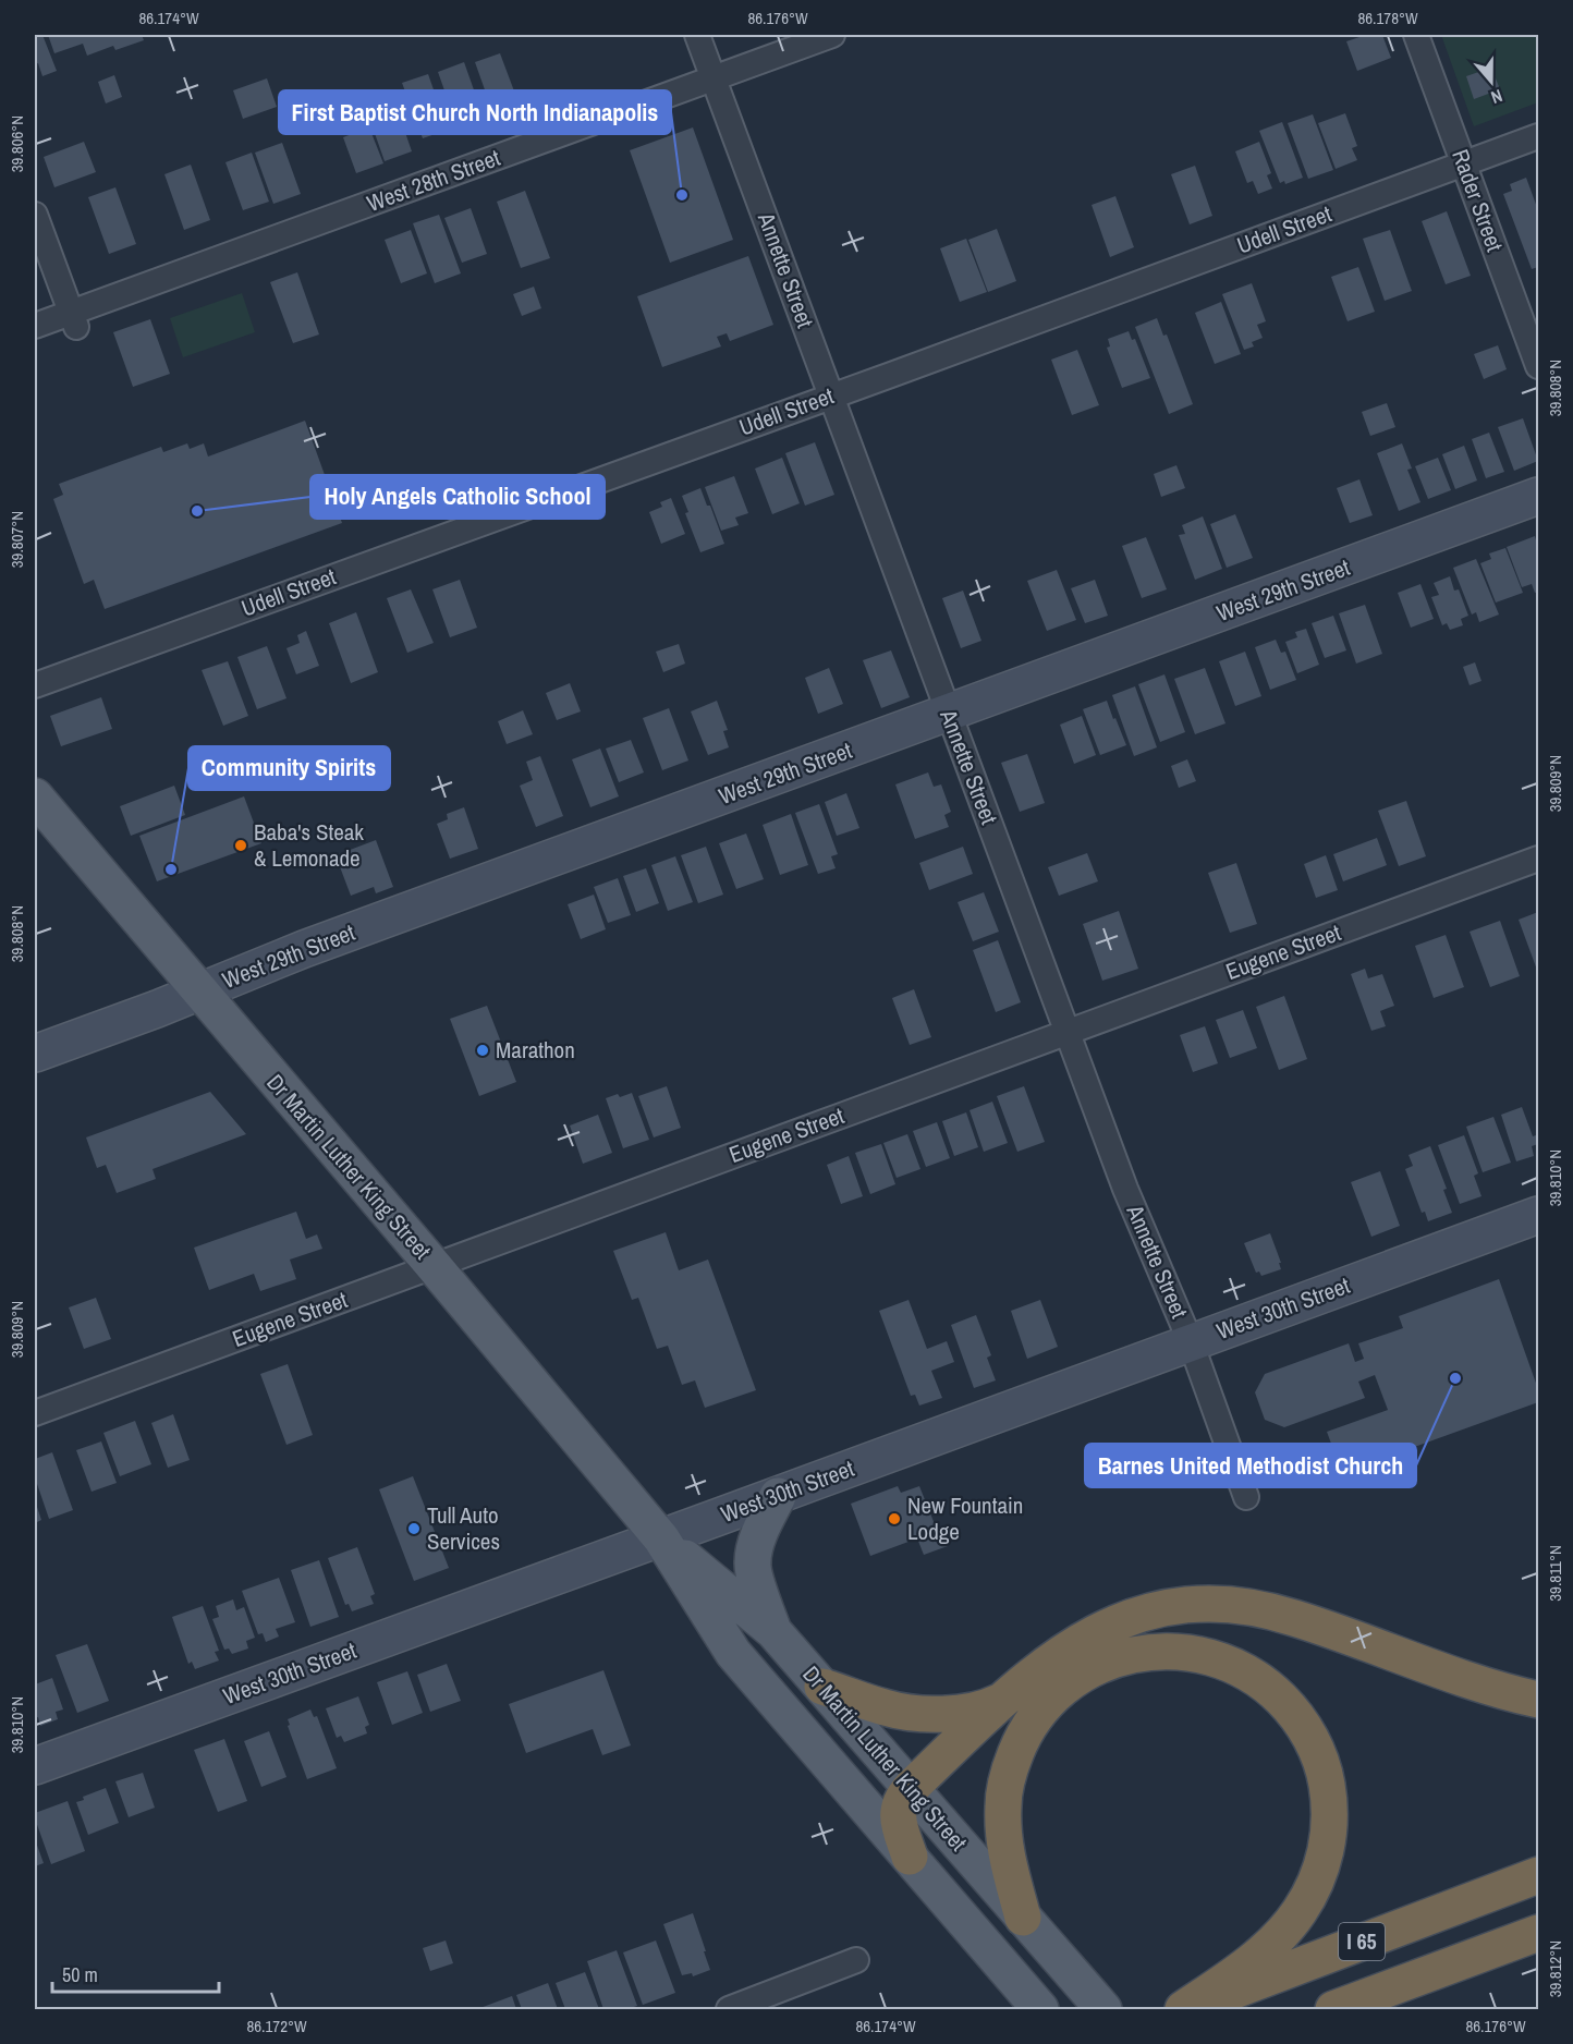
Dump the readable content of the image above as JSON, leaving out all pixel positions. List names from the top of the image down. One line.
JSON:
{"streets":{"highway":["I 65"],"main road":["West 29th Street","Dr Martin Luther King Street","West 30th Street"],"street":["West 28th Street","Rader Street","Udell Street","Annette Street","Eugene Street"]},"crossings":[["West 28th Street","Annette Street"],["Rader Street","Udell Street"],["Udell Street","Annette Street"],["Annette Street","West 29th Street"],["Annette Street","Eugene Street"],["Annette Street","West 30th Street"],["West 29th Street","Dr Martin Luther King Street"],["Eugene Street","Dr Martin Luther King Street"],["Dr Martin Luther King Street","West 30th Street"]],"places":["First Baptist Church North Indianapolis","Holy Angels Catholic School","Baba's Steak & Lemonade","Community Spirits","Marathon","Barnes United Methodist Church","New Fountain Lodge","Tull Auto Services"],"scale_bar":"50 m","north":"bottom","coordinates":["86.174°W","86.176°W","86.178°W","39.806°N","39.808°N","39.807°N","39.809°N","39.810°N","39.811°N","39.812°N","86.172°W"]}
